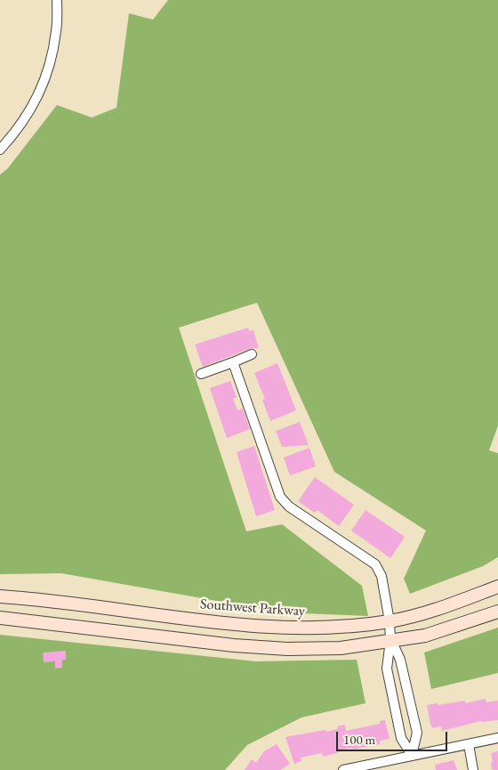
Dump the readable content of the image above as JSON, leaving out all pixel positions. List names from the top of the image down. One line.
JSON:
{"streets":{"main road":["Southwest Parkway"]},"scale_bar":"100 m"}
